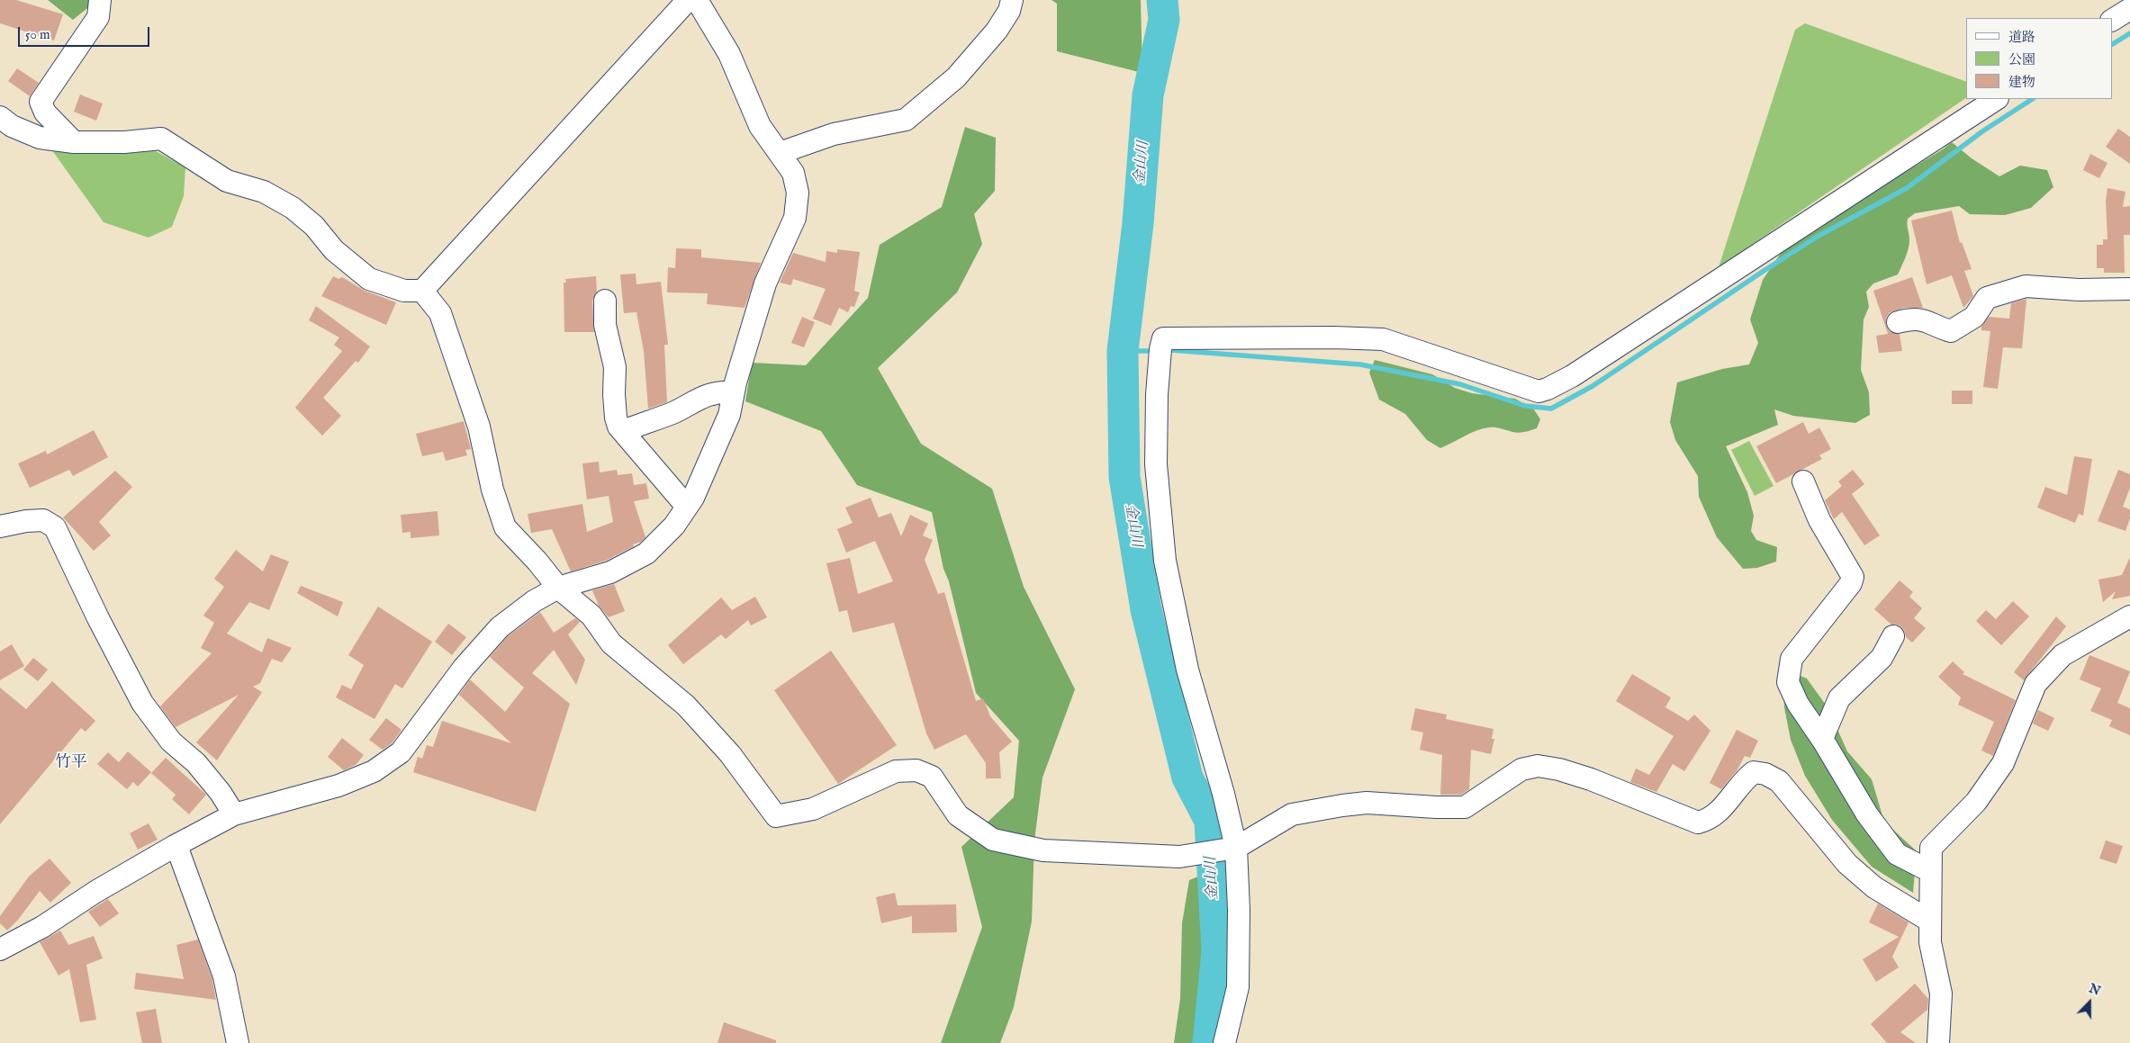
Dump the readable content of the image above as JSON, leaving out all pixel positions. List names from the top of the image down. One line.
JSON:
{"districts":["竹平"],"water":["金山川"],"legend":["道路","公園","建物"],"scale_bar":"50 m","north":"top"}
